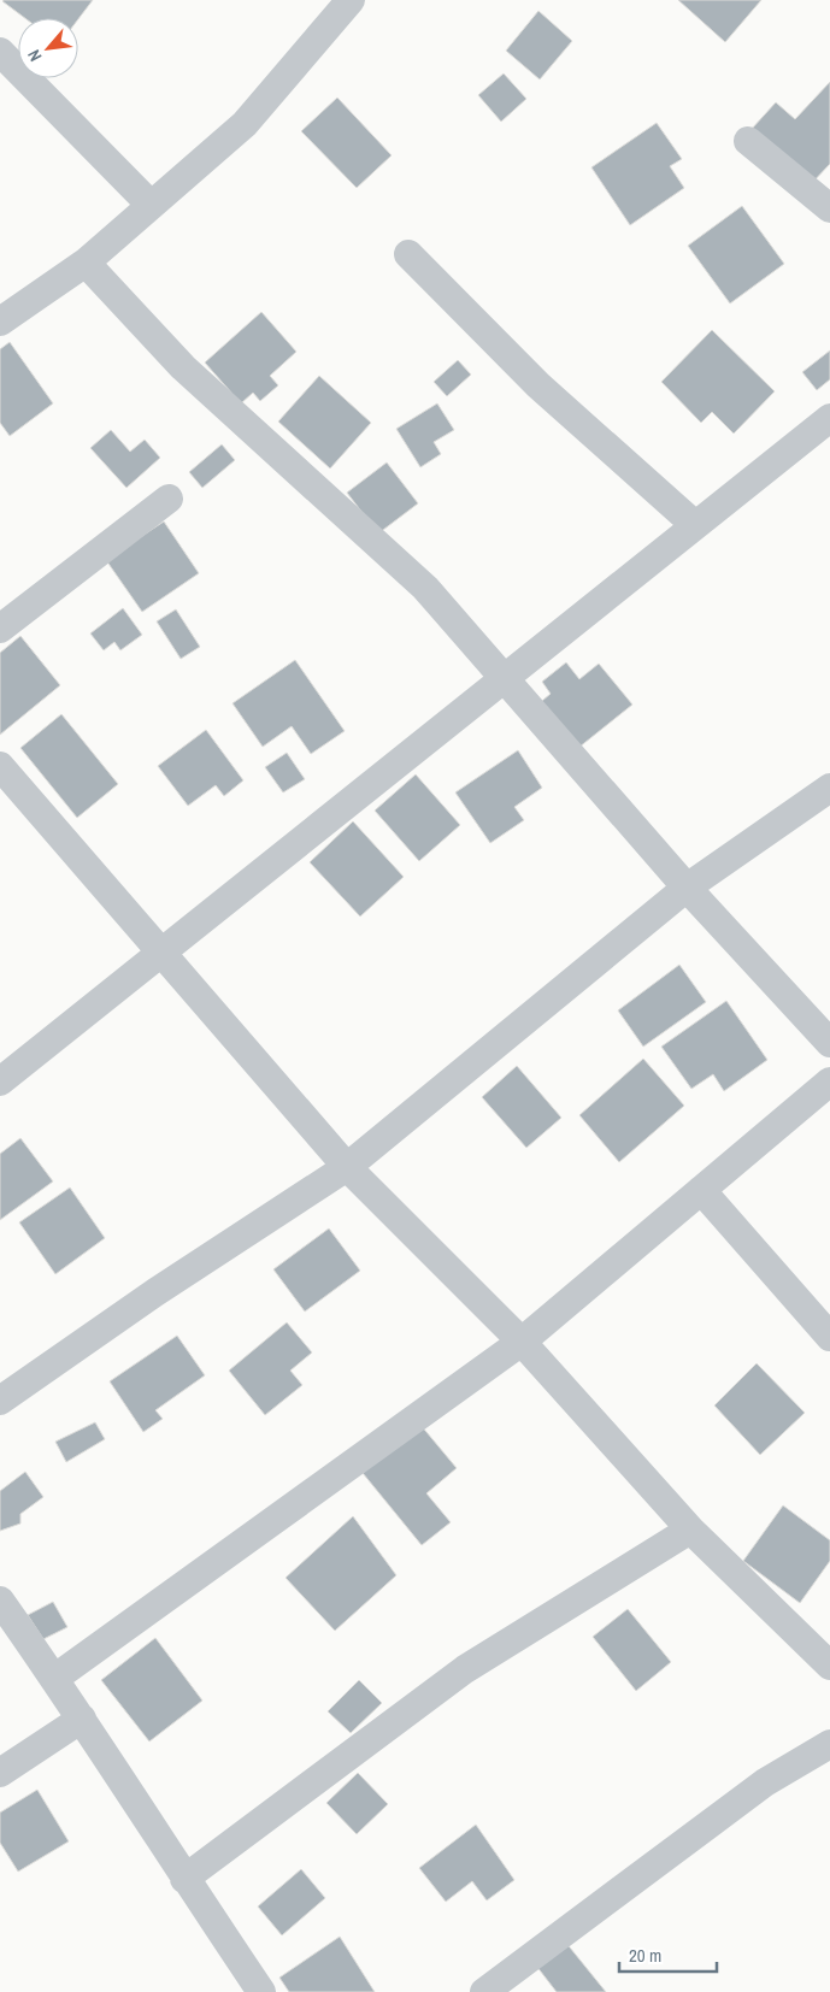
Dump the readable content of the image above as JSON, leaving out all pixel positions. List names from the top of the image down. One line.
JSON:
{"scale_bar":"20 m","north":"bottom left"}
